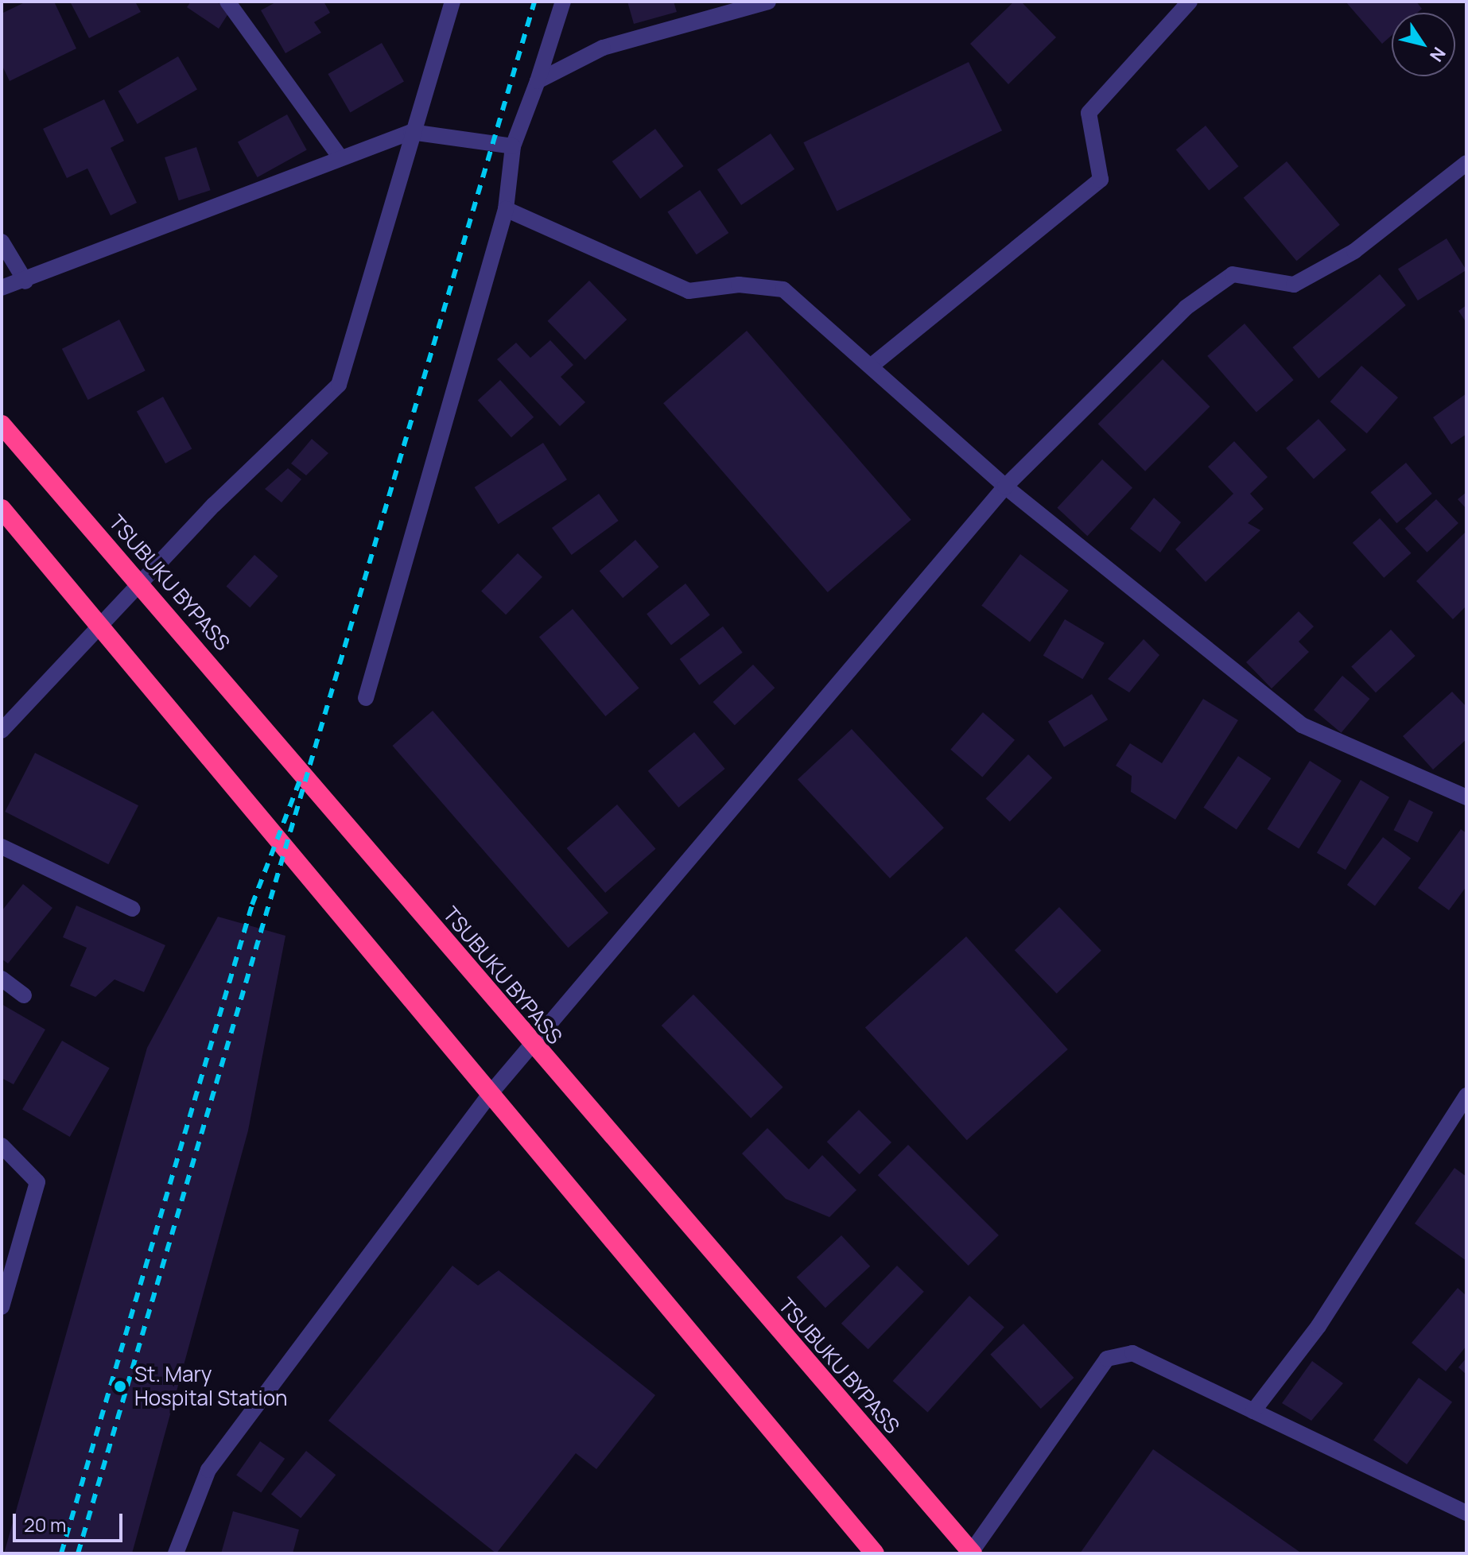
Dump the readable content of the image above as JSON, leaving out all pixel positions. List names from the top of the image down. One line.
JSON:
{"streets":{"highway":["TSUBUKU BYPASS"]},"places":["St. Mary Hospital Station"],"scale_bar":"20 m","north":"bottom right"}
